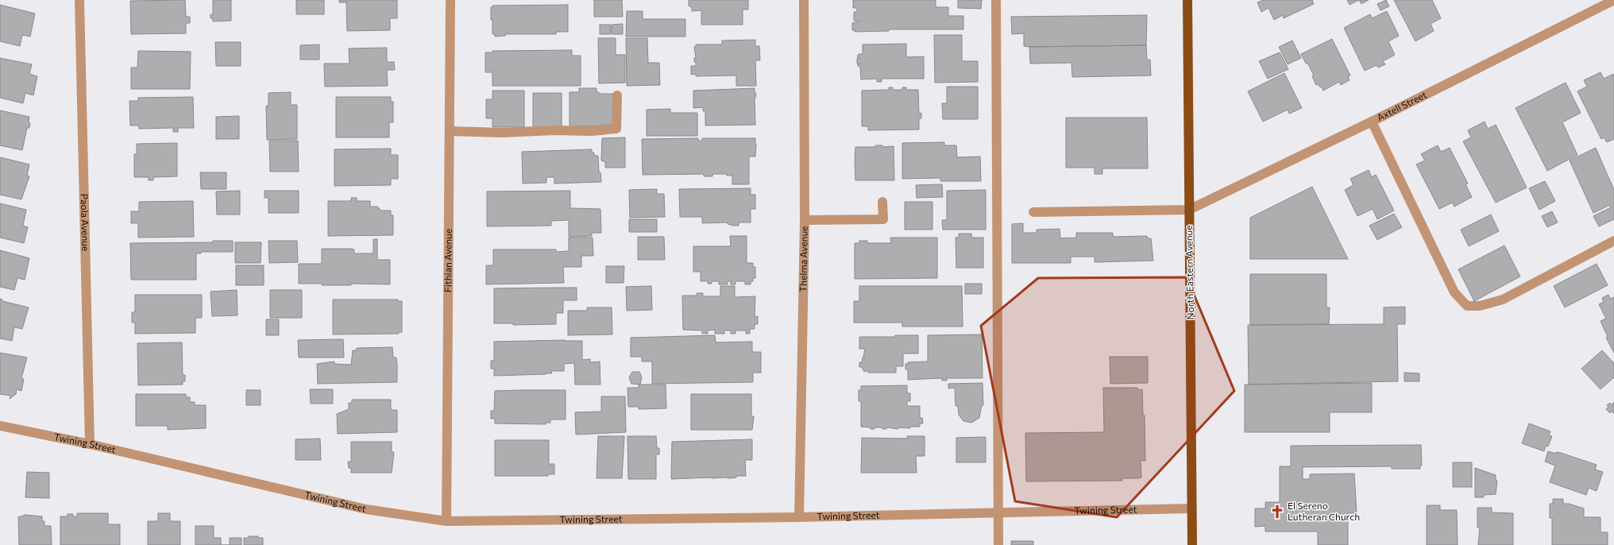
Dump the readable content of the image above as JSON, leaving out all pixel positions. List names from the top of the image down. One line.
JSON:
{"streets":{"main road":["North Eastern Avenue"],"street":["Axtell Street","Paola Avenue","Thelma Avenue","Fithian Avenue","Twining Street"]},"crossings":[["Axtell Street","North Eastern Avenue"],["Paola Avenue","Twining Street"],["Thelma Avenue","Twining Street"],["Fithian Avenue","Twining Street"],["North Eastern Avenue","Twining Street"]],"places":{"church":["El Sereno Lutheran Church"]}}
